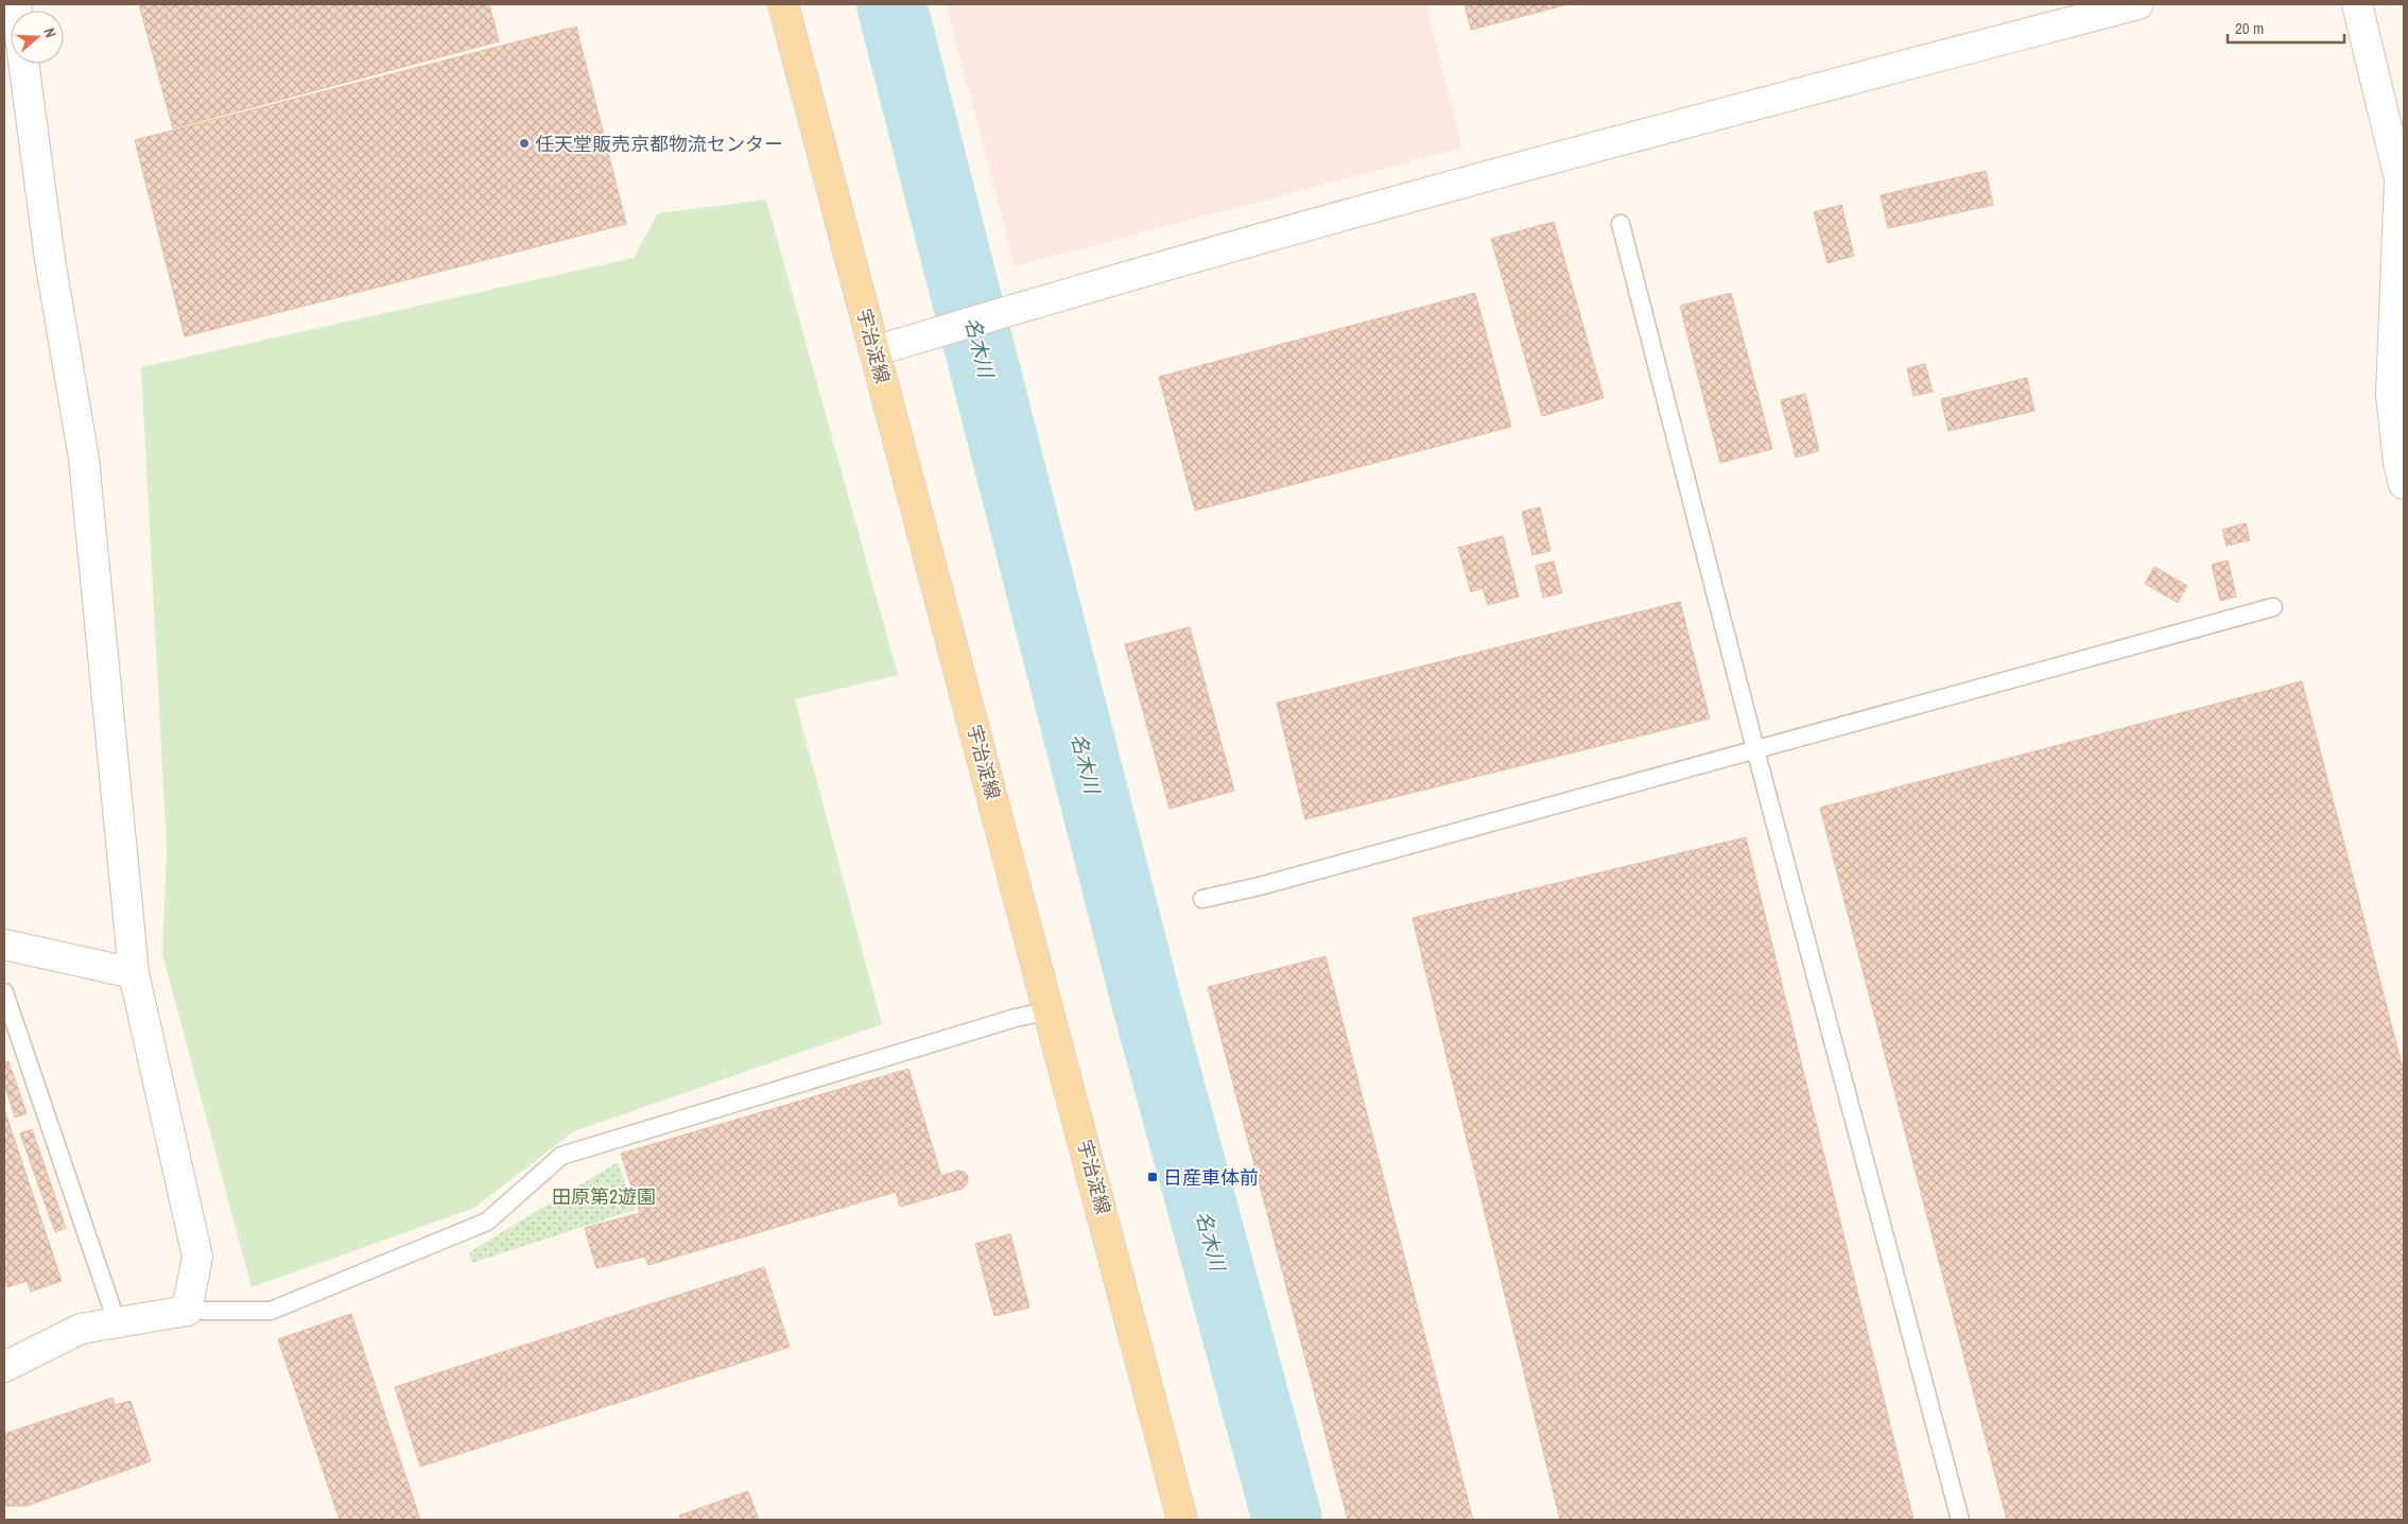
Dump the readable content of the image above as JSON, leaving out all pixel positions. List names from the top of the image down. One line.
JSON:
{"streets":{"main road":["宇治淀線"]},"water":["名木川"],"parks":["田原第2遊園"],"places":{"other":["任天堂販売京都物流センター"],"transit":["日産車体前"]},"scale_bar":"20 m","north":"right"}
